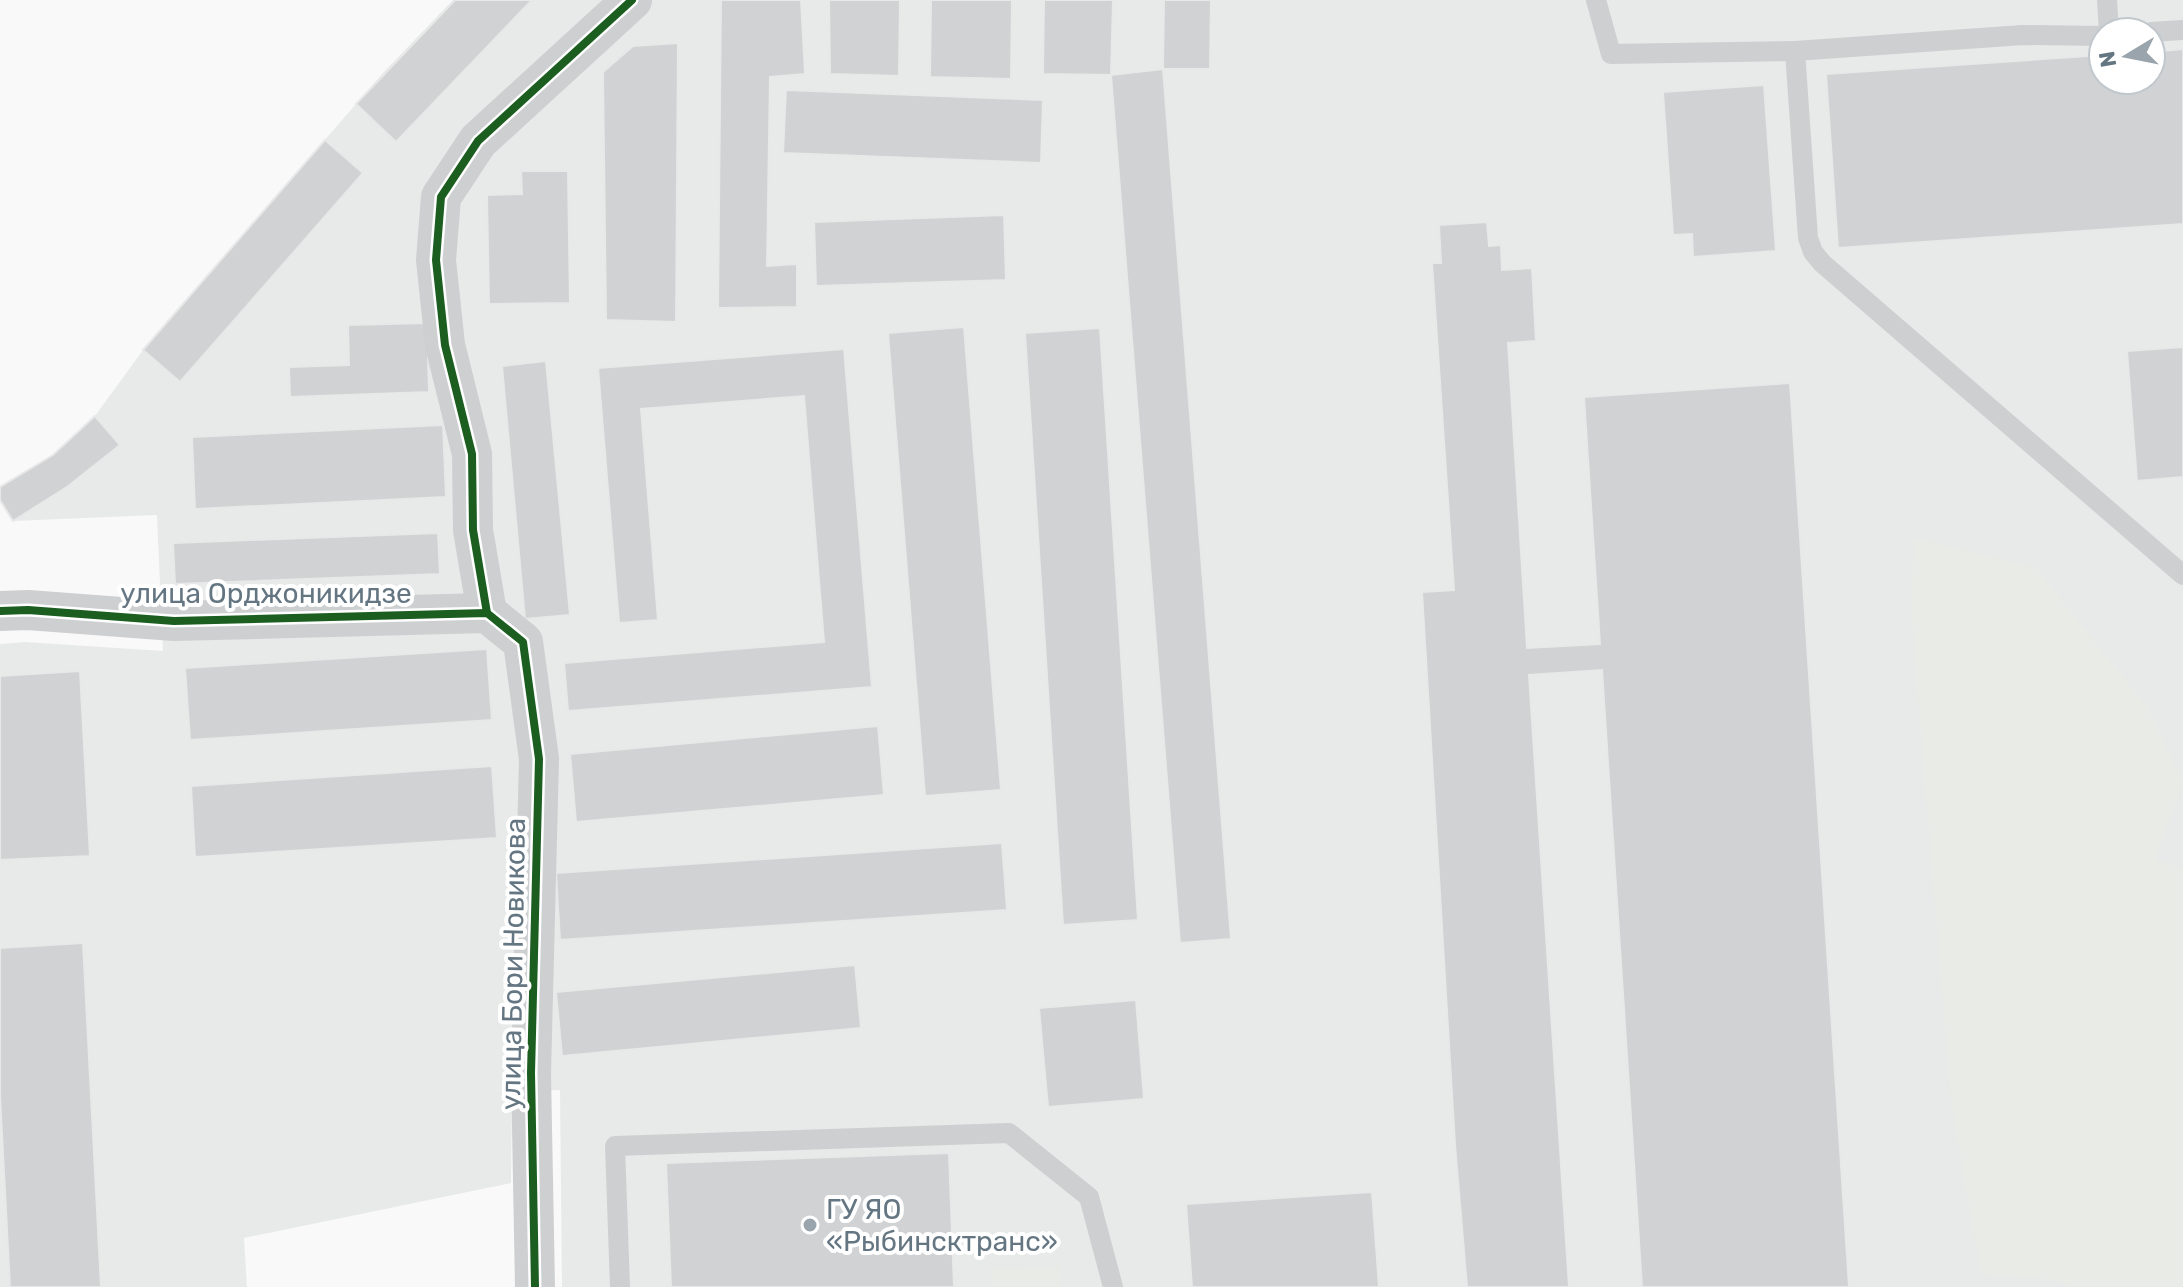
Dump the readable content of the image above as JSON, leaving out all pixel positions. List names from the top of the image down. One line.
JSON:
{"streets":{"street":["улица Орджоникидзе","улица Бори Новикова"]},"crossings":[["улица Орджоникидзе","улица Бори Новикова"]],"places":["ГУ ЯО «Рыбинсктранс»"],"north":"left"}
